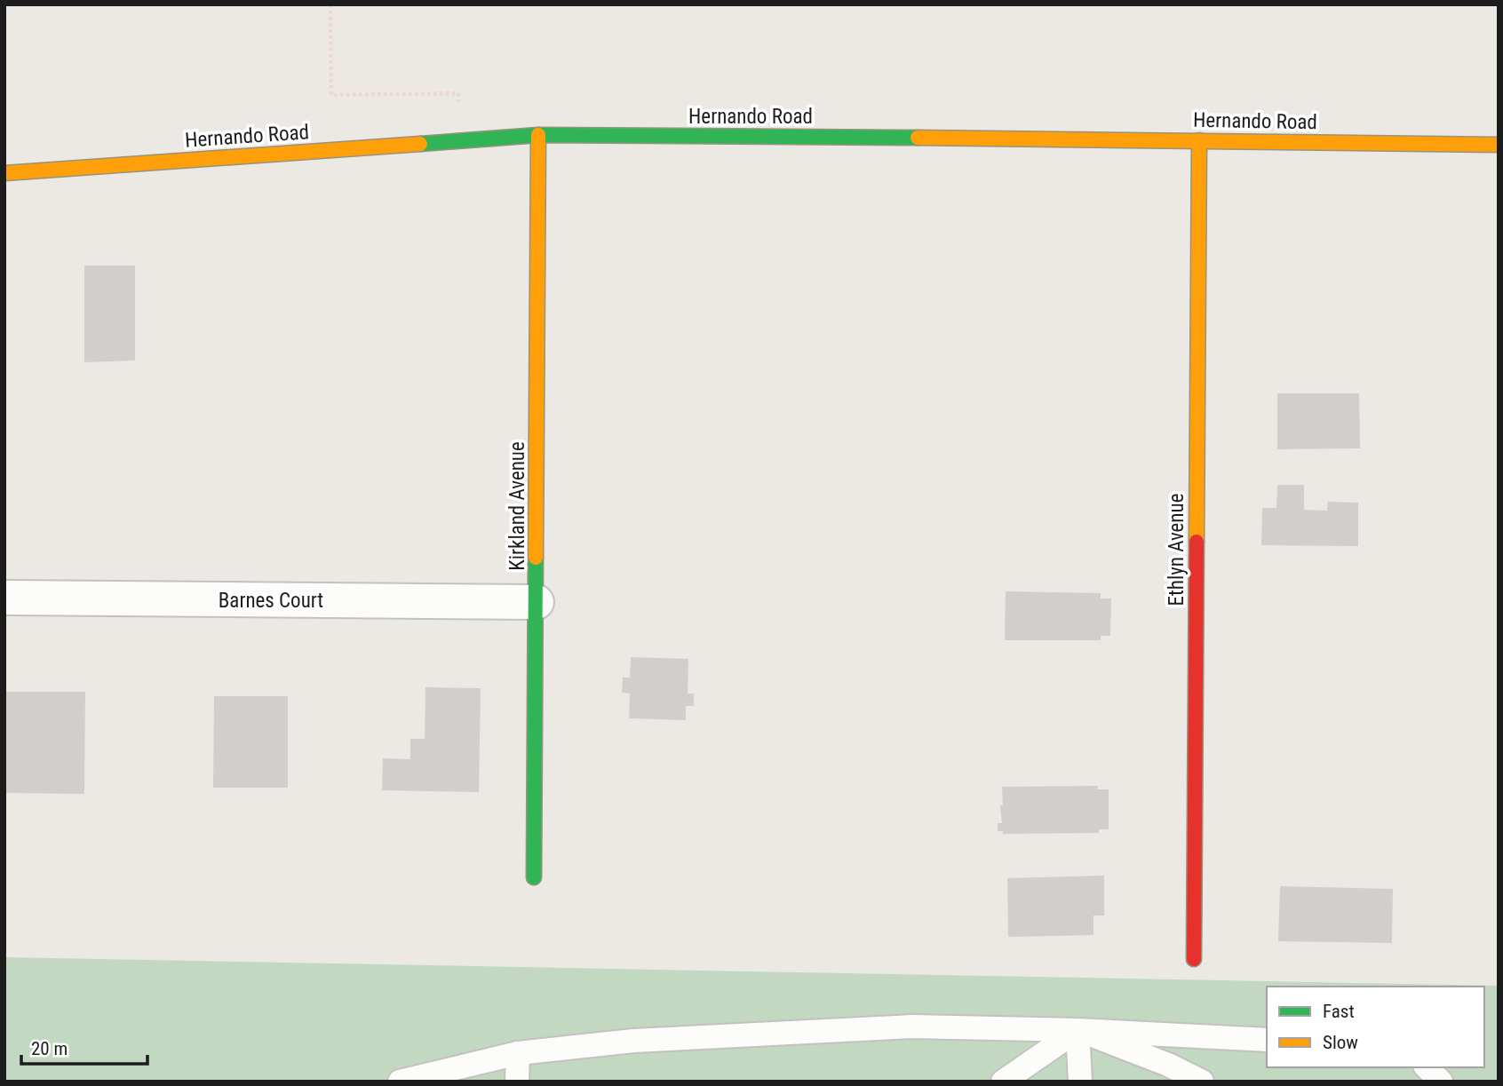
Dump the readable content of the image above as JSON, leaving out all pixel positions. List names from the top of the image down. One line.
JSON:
{"streets":{"street":["Hernando Road","Kirkland Avenue","Ethlyn Avenue","Barnes Court"]},"crossings":[["Hernando Road","Kirkland Avenue"],["Hernando Road","Ethlyn Avenue"],["Kirkland Avenue","Barnes Court"]],"legend":["Fast","Slow"],"scale_bar":"20 m"}
